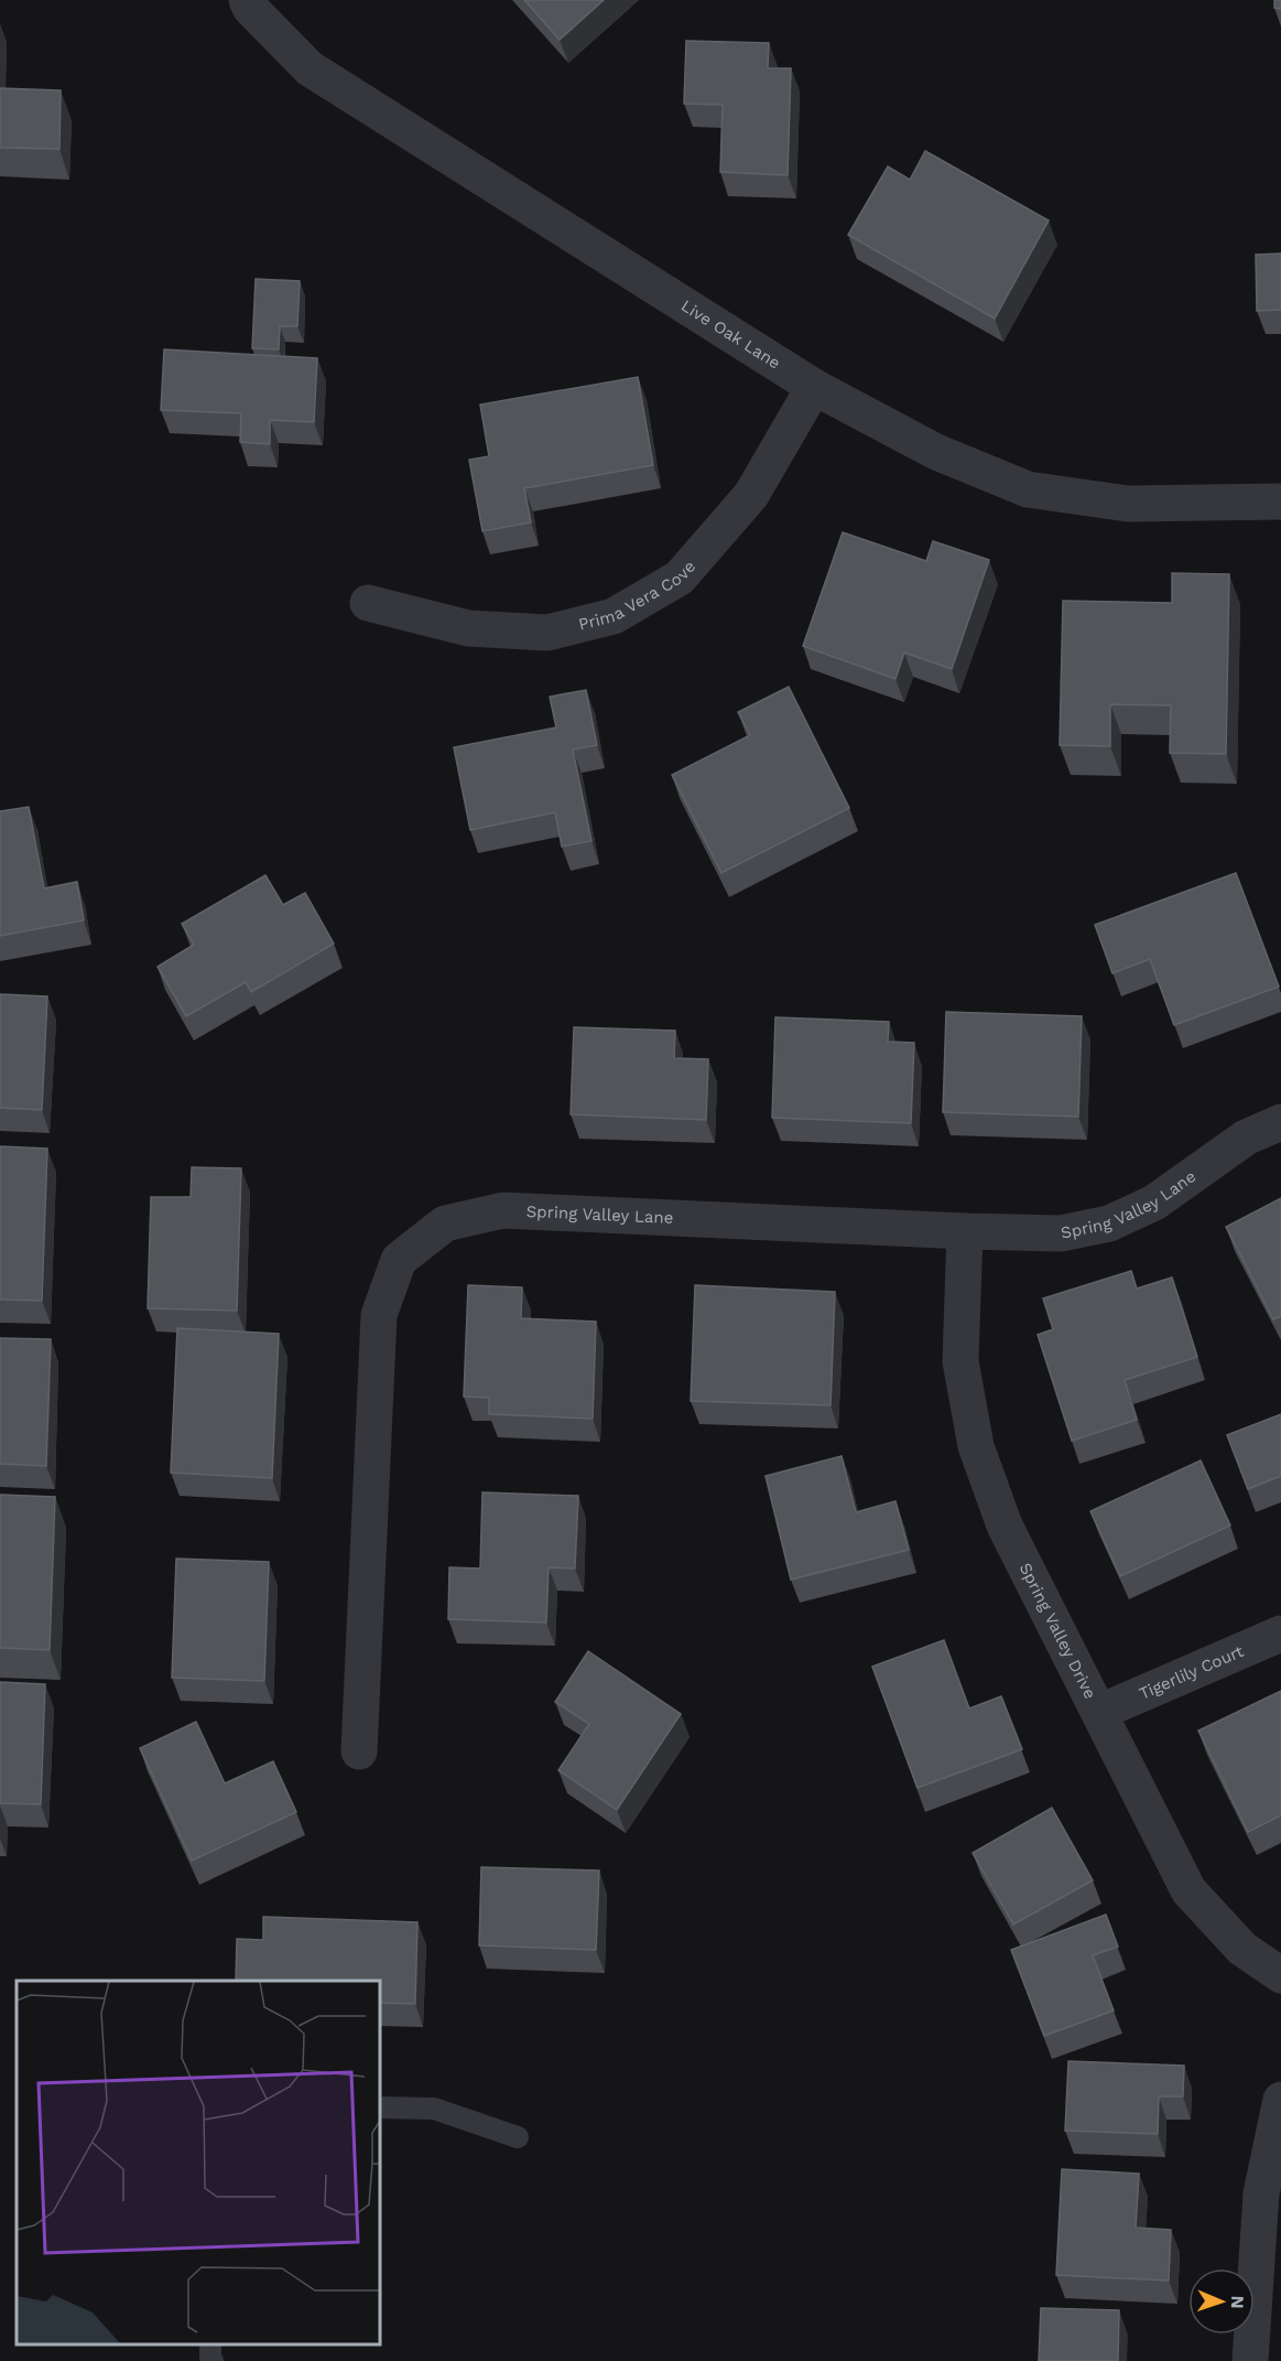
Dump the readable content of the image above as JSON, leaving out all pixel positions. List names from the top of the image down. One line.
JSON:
{"streets":{"street":["Live Oak Lane","Prima Vera Cove","Spring Valley Lane","Spring Valley Drive","Tigerlily Court"]},"crossings":[["Live Oak Lane","Prima Vera Cove"],["Spring Valley Lane","Spring Valley Drive"],["Spring Valley Drive","Tigerlily Court"]],"north":"right"}
